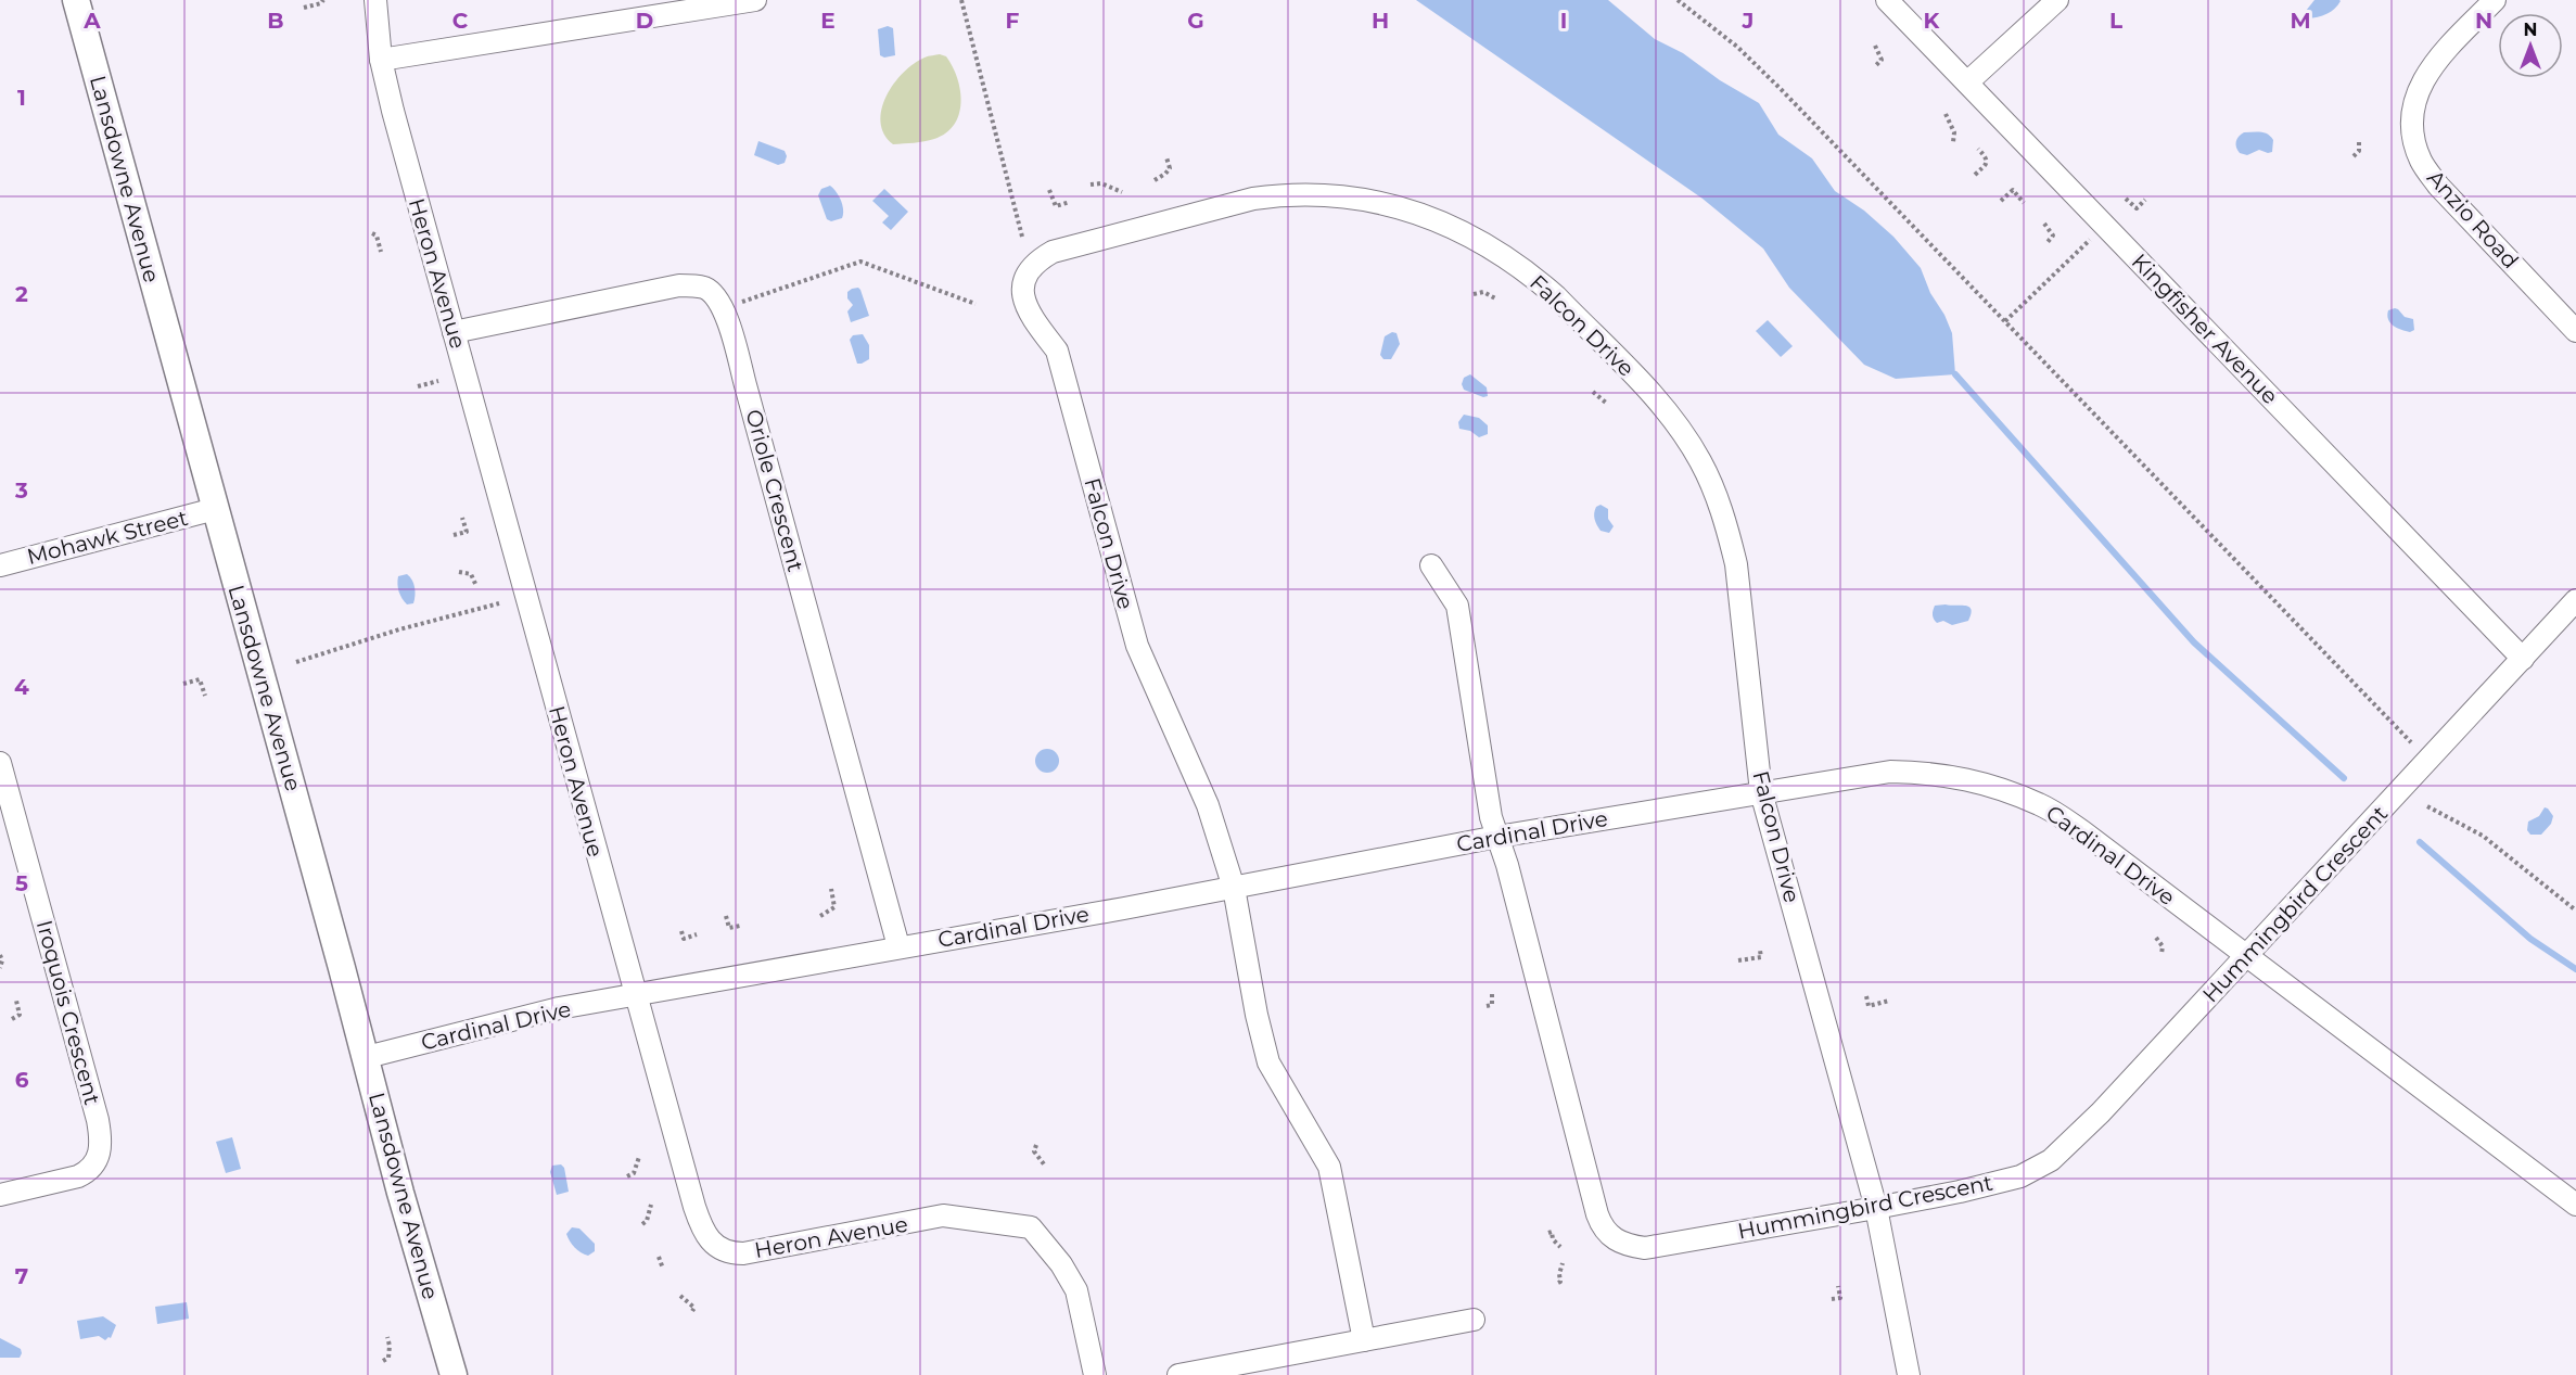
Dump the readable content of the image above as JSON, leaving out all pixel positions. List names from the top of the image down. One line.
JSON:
{"streets":{"main road":["Lansdowne Avenue"],"street":["Anzio Road","Heron Avenue","Falcon Drive","Kingfisher Avenue","Oriole Crescent","Mohawk Street","Cardinal Drive","Hummingbird Crescent","Iroquois Crescent"]},"crossings":[["Lansdowne Avenue","Mohawk Street"],["Lansdowne Avenue","Cardinal Drive"],["Heron Avenue","Cardinal Drive"],["Falcon Drive","Cardinal Drive"],["Falcon Drive","Hummingbird Crescent"],["Kingfisher Avenue","Hummingbird Crescent"],["Oriole Crescent","Cardinal Drive"],["Cardinal Drive","Hummingbird Crescent"]],"north":"top","grid":{"columns":["A","B","C","D","E","F","G","H","I","J","K","L","M","N"],"rows":["1","2","3","4","5","6","7"]}}
